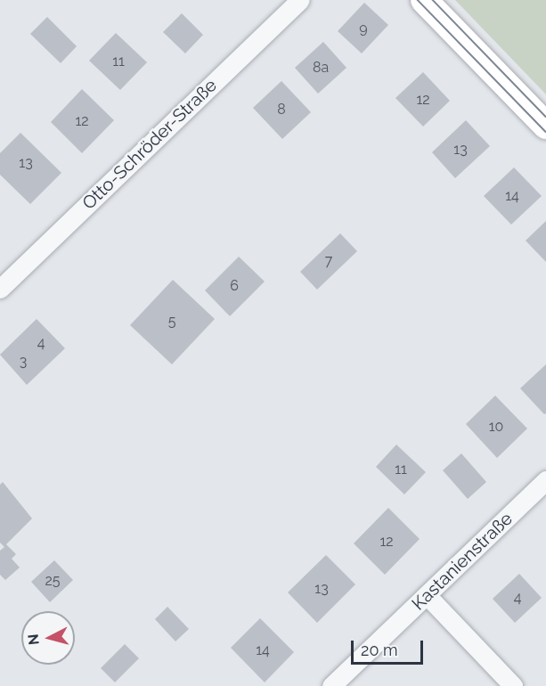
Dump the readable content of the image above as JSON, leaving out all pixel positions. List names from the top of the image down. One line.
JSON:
{"streets":{"street":["Otto-Schröder-Straße","Kastanienstraße"]},"house_numbers":["9","11","8a","12","8","12","13","13","14","7","6","5","4","3","10","11","12","25","13","4","14"],"scale_bar":"20 m","north":"left"}
